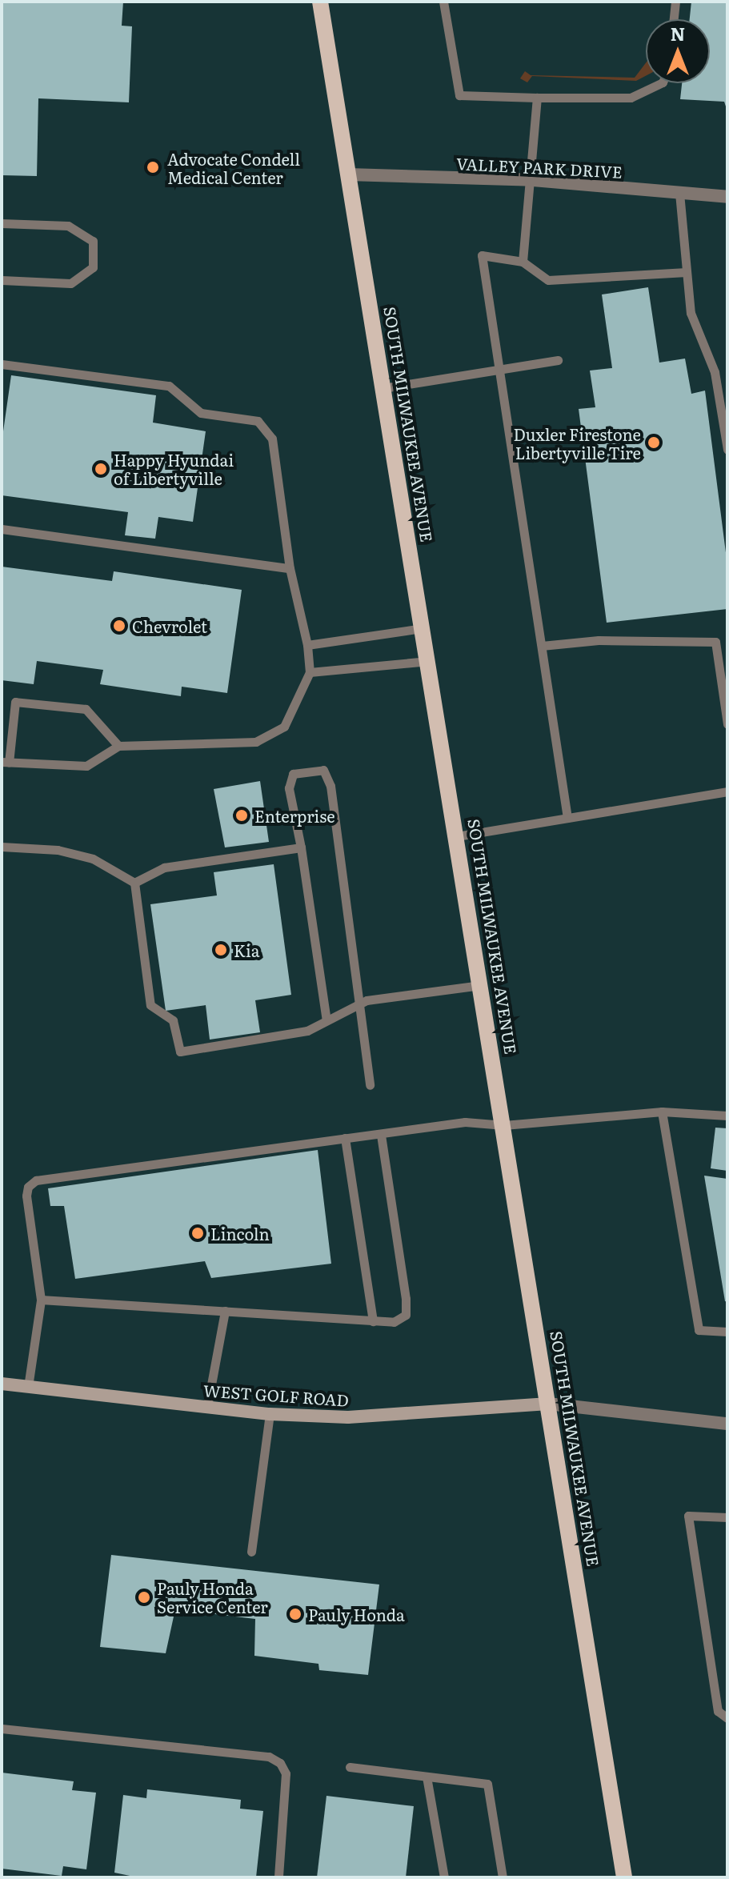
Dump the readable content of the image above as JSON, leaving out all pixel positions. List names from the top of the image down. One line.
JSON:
{"streets":{"main road":["SOUTH MILWAUKEE AVENUE"],"street":["VALLEY PARK DRIVE","WEST GOLF ROAD"]},"crossings":[["VALLEY PARK DRIVE","SOUTH MILWAUKEE AVENUE"],["SOUTH MILWAUKEE AVENUE","WEST GOLF ROAD"]],"places":["Advocate Condell Medical Center","Duxler Firestone Libertyville Tire","Happy Hyundai of Libertyville","Chevrolet","Enterprise","Kia","Lincoln","Pauly Honda Service Center","Pauly Honda"],"north":"top"}
